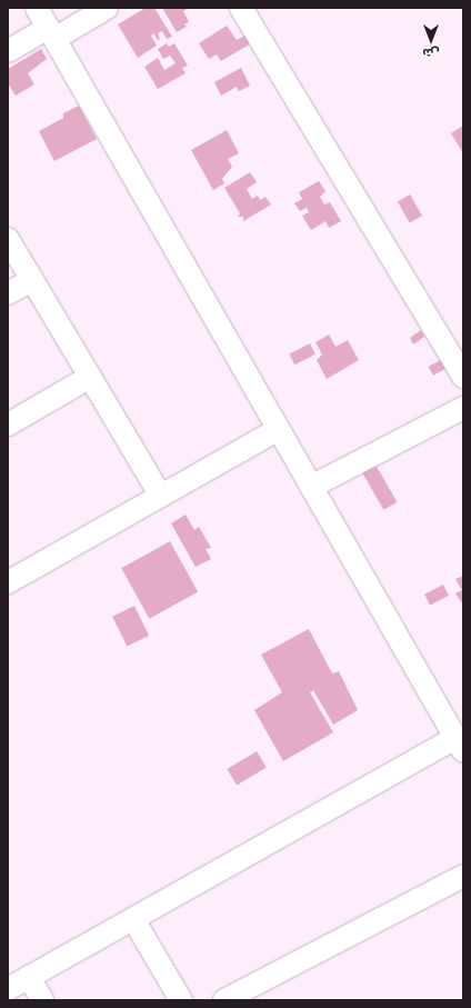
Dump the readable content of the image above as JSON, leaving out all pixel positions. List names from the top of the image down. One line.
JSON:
{"north":"bottom"}
